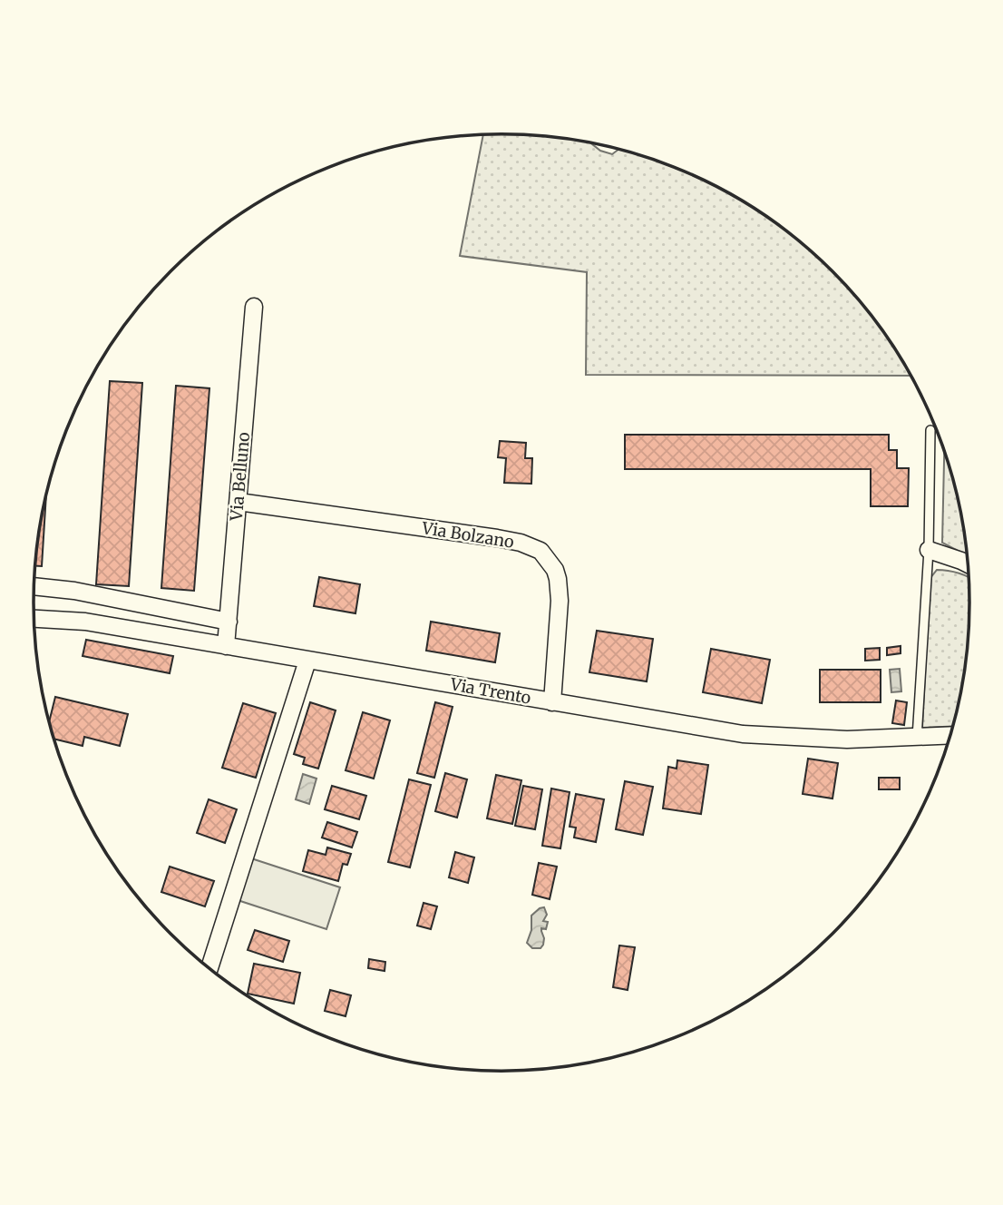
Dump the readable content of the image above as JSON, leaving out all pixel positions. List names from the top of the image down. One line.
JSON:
{"streets":{"street":["Via Belluno","Via Bolzano","Via Trento"]},"crossings":[["Via Belluno","Via Bolzano"],["Via Belluno","Via Trento"],["Via Bolzano","Via Trento"]]}
